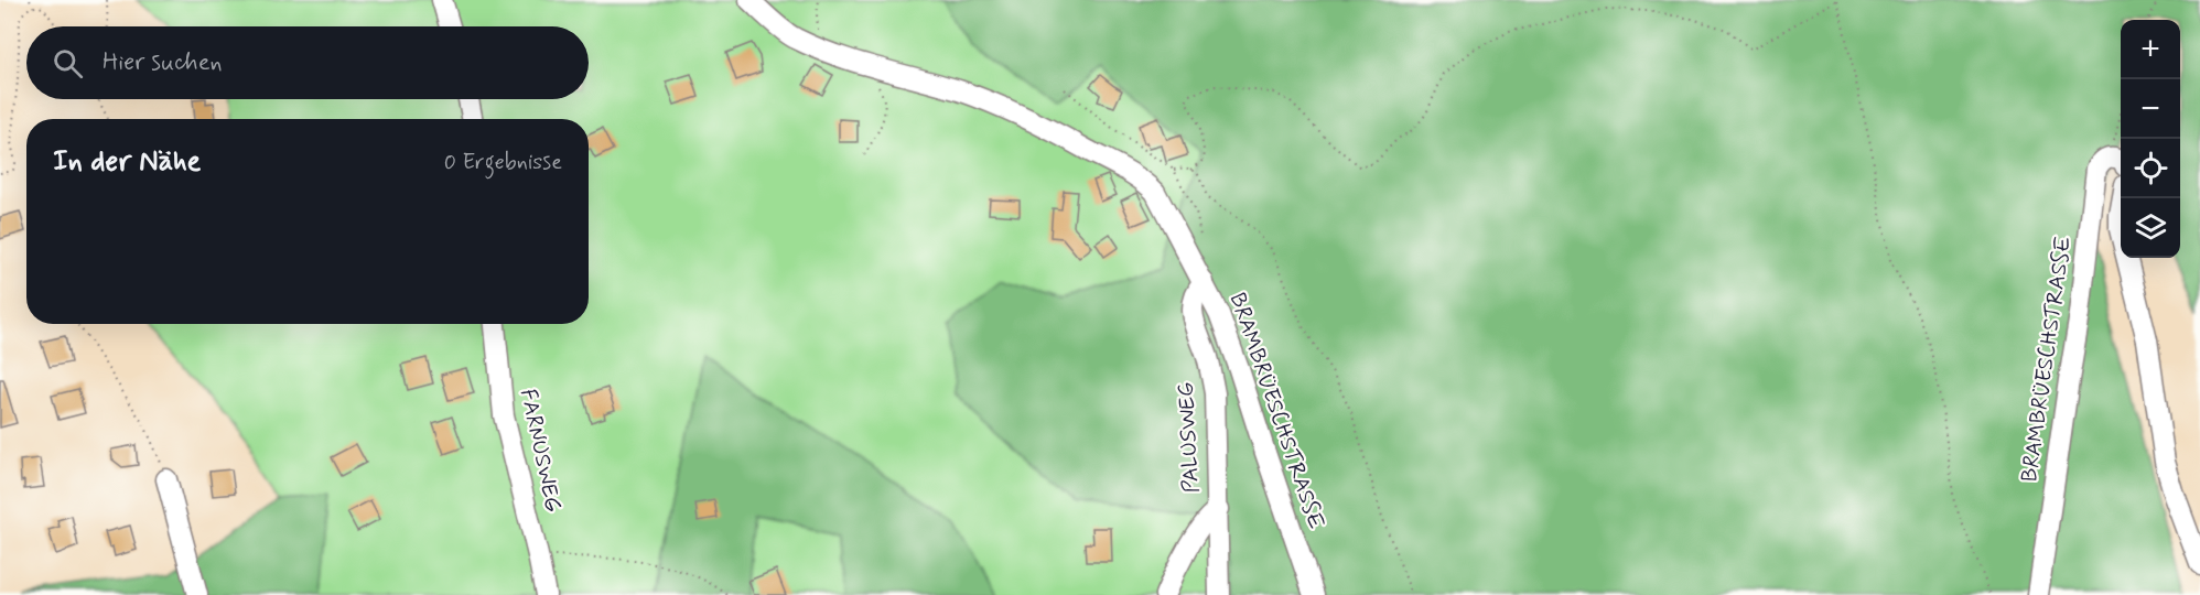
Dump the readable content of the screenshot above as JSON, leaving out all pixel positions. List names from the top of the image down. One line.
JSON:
{"streets":{"street":["BRAMBRÜESCHSTRASSE","PALUSWEG","FARNUSWEG"]},"crossings":[["BRAMBRÜESCHSTRASSE","PALUSWEG"]],"page":{"map_buttons":["+","−"],"search":"Hier suchen","heading":["In der Nähe","0 Ergebnisse"]}}
